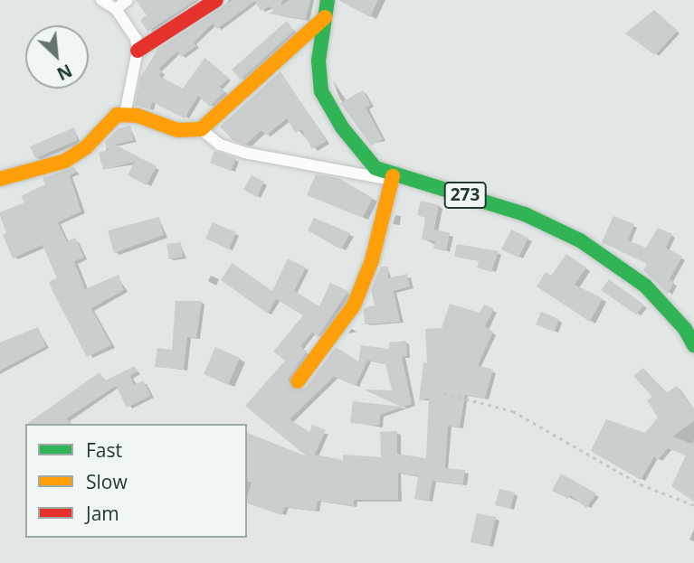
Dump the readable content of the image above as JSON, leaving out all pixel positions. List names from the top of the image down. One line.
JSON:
{"streets":{"street":["273"]},"legend":["Fast","Slow","Jam"],"north":"bottom right"}
